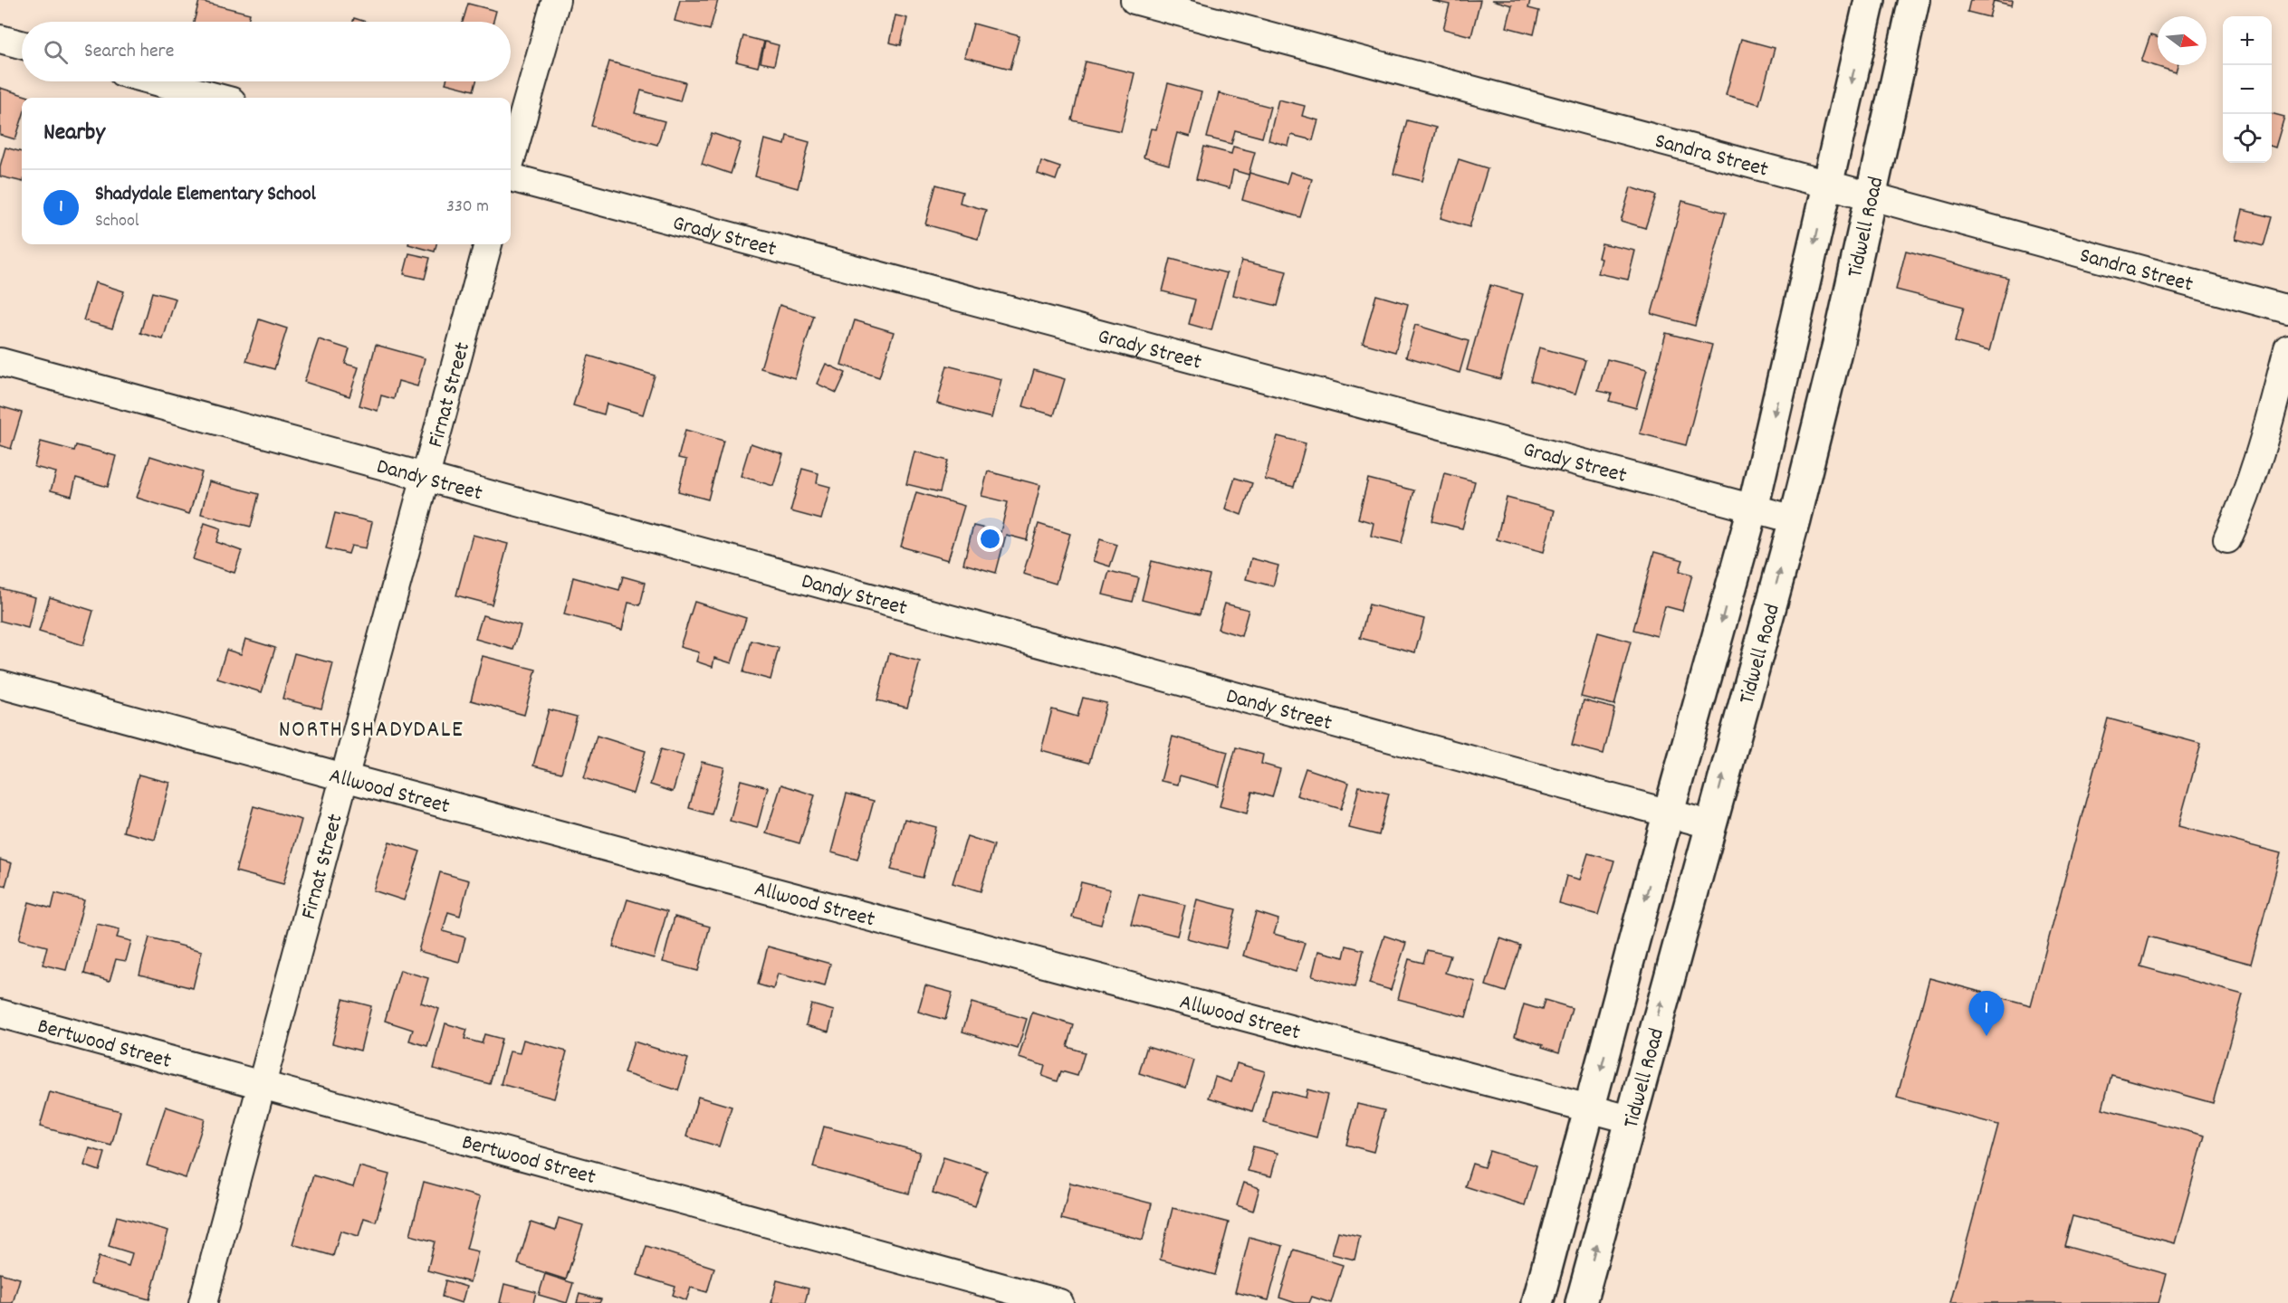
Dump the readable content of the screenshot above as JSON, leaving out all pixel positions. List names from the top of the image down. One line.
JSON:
{"streets":{"main road":["Tidwell Road"],"street":["Sandra Street","Grady Street","Firnat Street","Dandy Street","Allwood Street","Bertwood Street"]},"crossings":[["Sandra Street","Tidwell Road"],["Tidwell Road","Grady Street"],["Tidwell Road","Dandy Street"],["Tidwell Road","Allwood Street"],["Firnat Street","Dandy Street"],["Firnat Street","Allwood Street"],["Firnat Street","Bertwood Street"]],"districts":["NORTH SHADYDALE"],"north":"right","page":{"map_buttons":["+","−"],"search":"Search here","heading":"Nearby","list":[{"mark":"1","name":"Shadydale Elementary School","note":"School","value":"330 m"}],"pins":"1"}}
